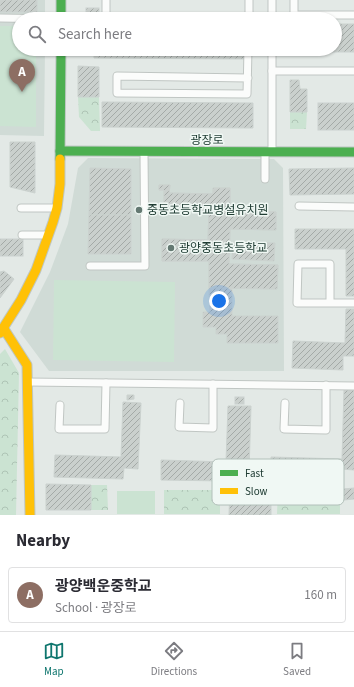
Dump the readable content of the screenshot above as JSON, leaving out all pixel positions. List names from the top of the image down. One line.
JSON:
{"streets":{"street":["광장로"]},"places":["중동초등학교병설유치원","광양중동초등학교"],"legend":["Fast","Slow"],"page":{"search":"Search here","pins":"A","heading":"Nearby","list":[{"mark":"A","name":"광양백운중학교","note":"School · 광장로","value":"160 m"}],"nav":["Map","Directions","Saved"]}}
